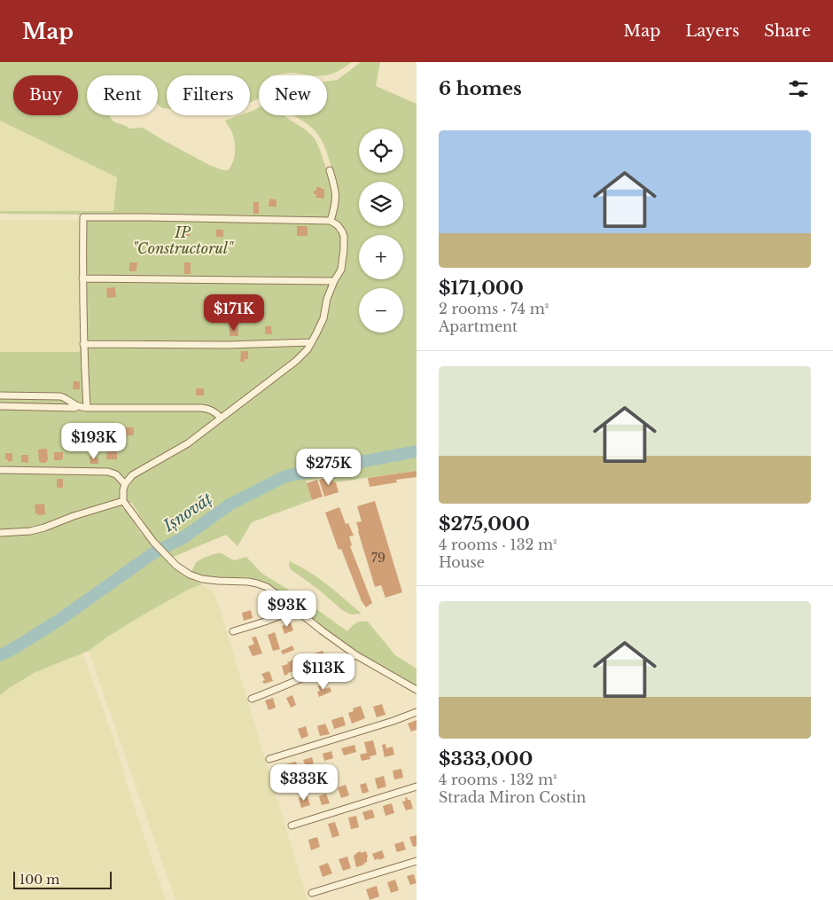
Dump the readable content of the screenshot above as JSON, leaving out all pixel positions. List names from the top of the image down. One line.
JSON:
{"water":["Ișnovăț"],"parks":["IP \"Constructorul\""],"house_numbers":["79"],"scale_bar":"100 m","page":{"header":"Map","nav":["Map","Layers","Share"],"heading":"6 homes","chip":["Buy","Rent","Filters","New"],"list":[{"name":"$171,000","note":"2 rooms · 74 m² · Apartment"},{"name":"$275,000","note":"4 rooms · 132 m² · House"},{"name":"$333,000","note":"4 rooms · 132 m² · Strada Miron Costin"}],"map_buttons":["+","−"],"price":["$171K","$193K","$275K","$93K","$113K","$333K"],"scale":"100 m"}}
